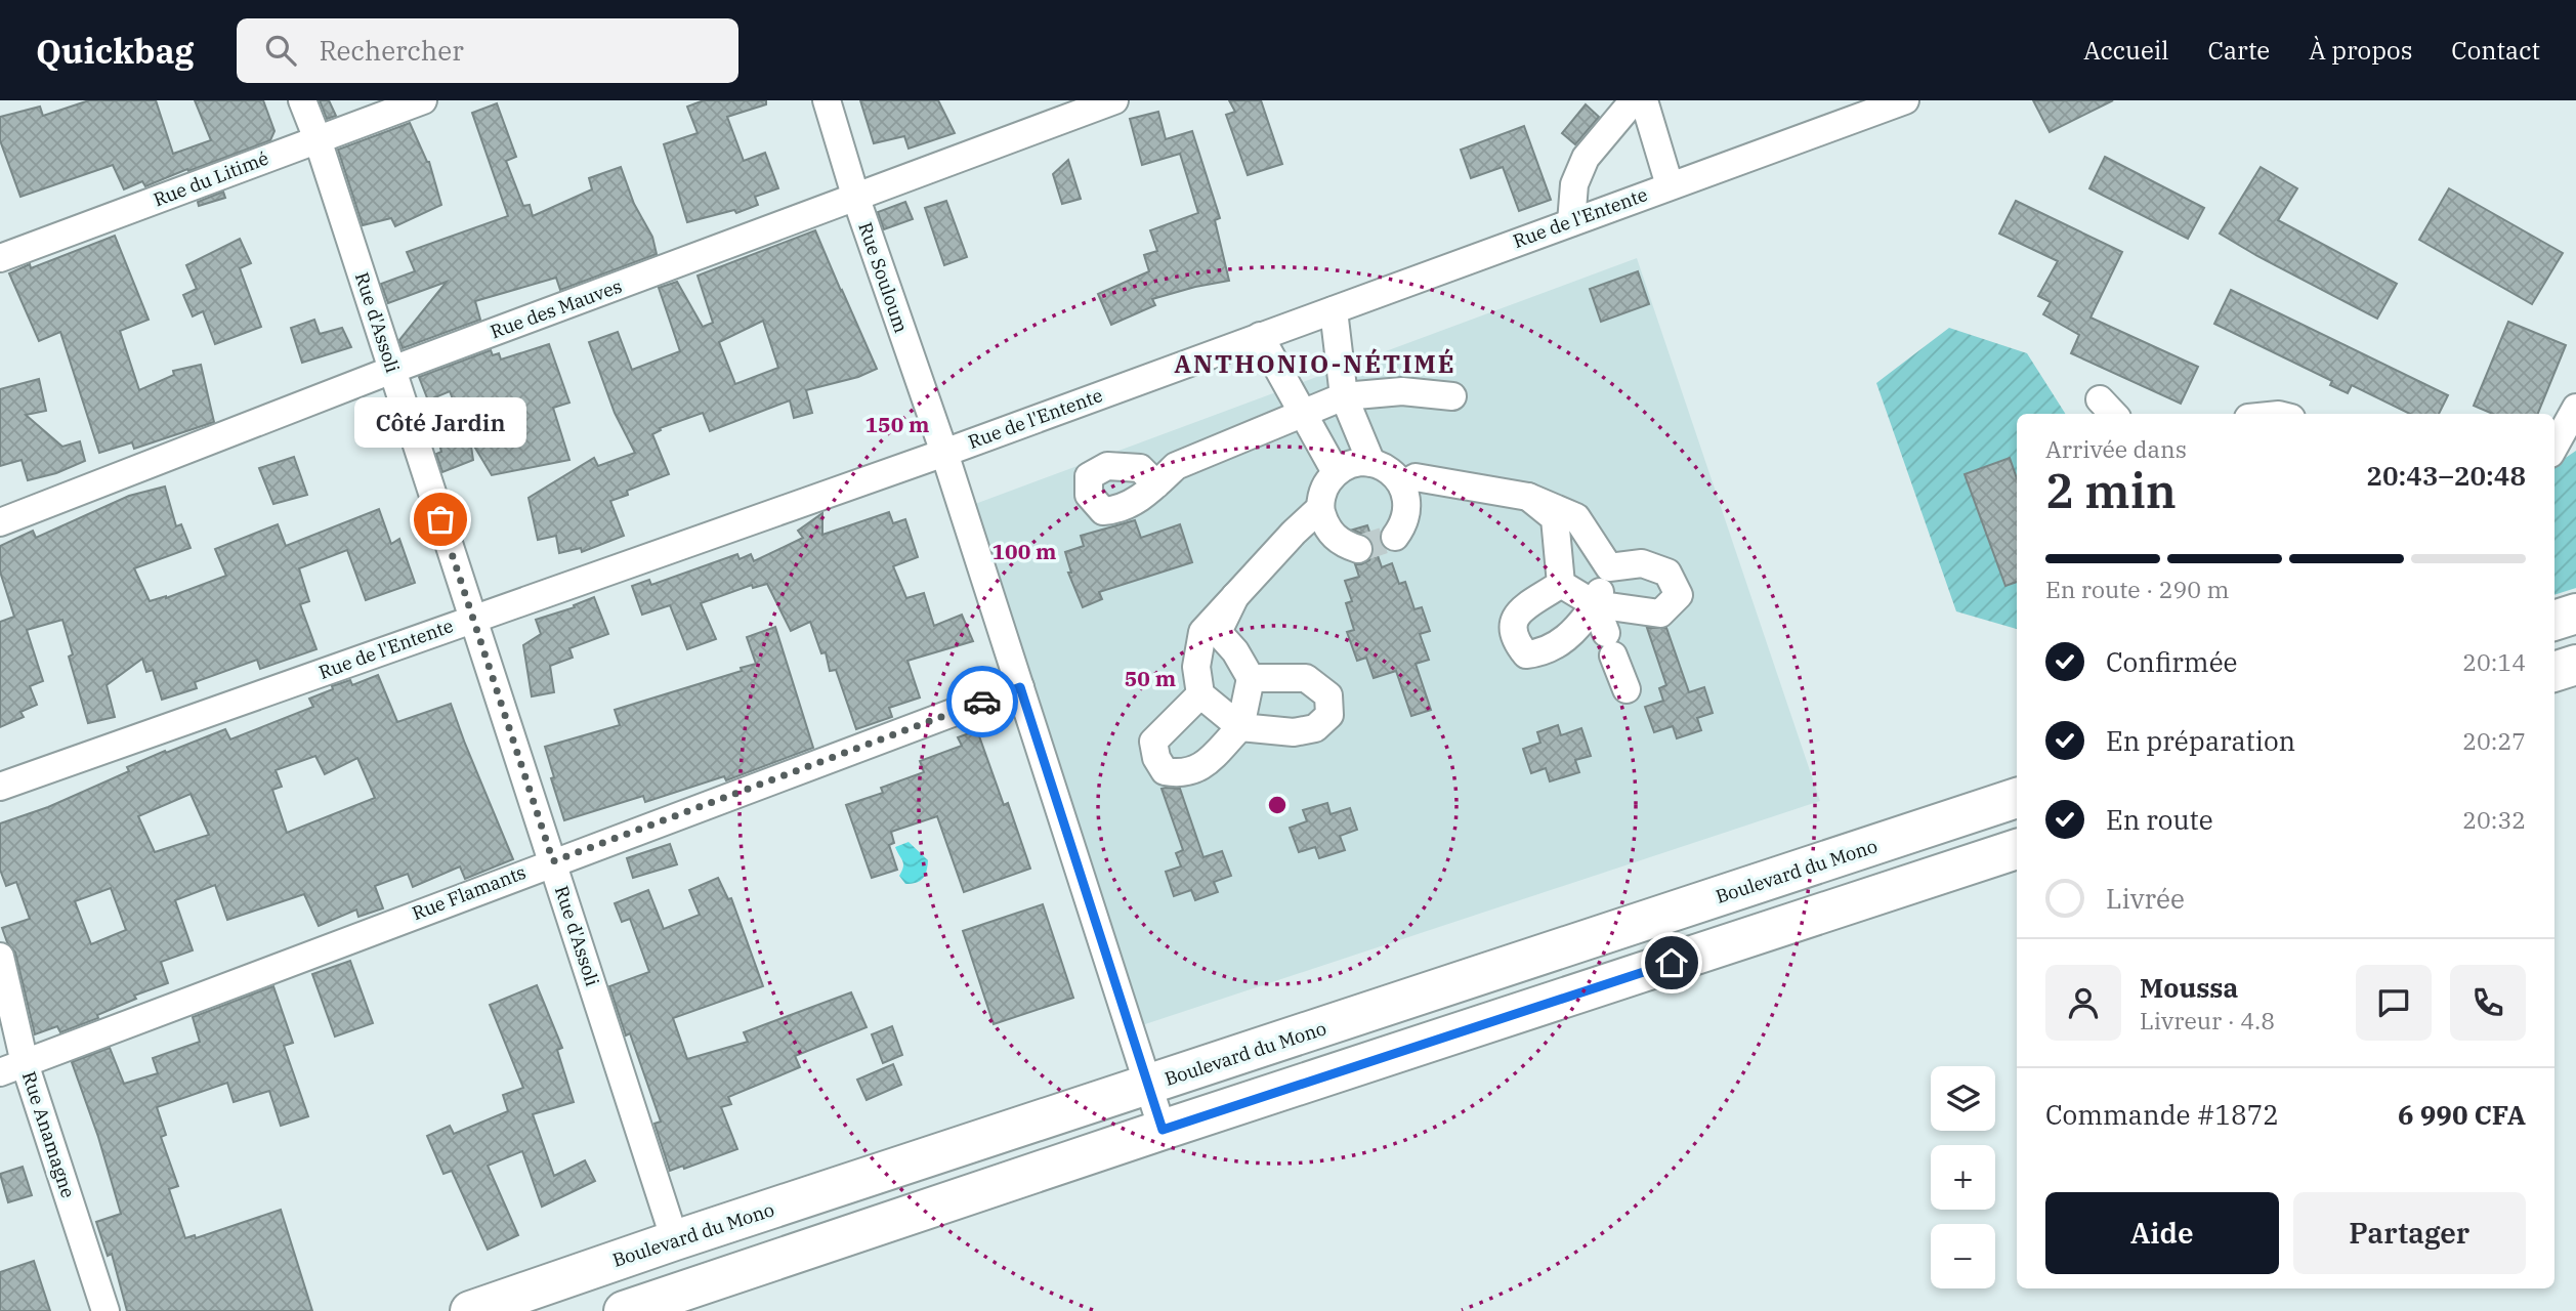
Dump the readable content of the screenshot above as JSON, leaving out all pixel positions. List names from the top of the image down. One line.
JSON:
{"streets":{"highway":["Boulevard du Mono"],"street":["Rue du Litimé","Rue de l'Entente","Rue Souloum","Rue des Mauves","Rue d'Assoli","Rue Flamants","Rue Anamagne"]},"crossings":[["Rue du Litimé","Rue d'Assoli"],["Rue de l'Entente","Rue Souloum"],["Rue de l'Entente","Rue d'Assoli"],["Rue Souloum","Rue des Mauves"],["Rue Souloum","Boulevard du Mono"],["Rue Souloum","Rue Flamants"],["Rue des Mauves","Rue d'Assoli"],["Rue d'Assoli","Boulevard du Mono"],["Rue d'Assoli","Rue Flamants"],["Rue Flamants","Rue Anamagne"]],"districts":["ANTHONIO-NÉTIMÉ"],"places":["Côté Jardin"],"page":{"header":"Quickbag","search":"Rechercher","nav":["Accueil","Carte","À propos","Contact"],"bubble":"Côté Jardin","heading":["2 min","Arrivée dans","20:43–20:48"],"panel":["Moussa","Livreur · 4.8","Commande #1872","6 990 CFA"],"bar":"En route · 290 m","list":[["Confirmée","20:14"],["En préparation","20:27"],["En route","20:32"],"Livrée"],"map_buttons":["+","−"],"buttons":["Aide","Partager"]},"rings":["150 m","100 m","50 m"]}
